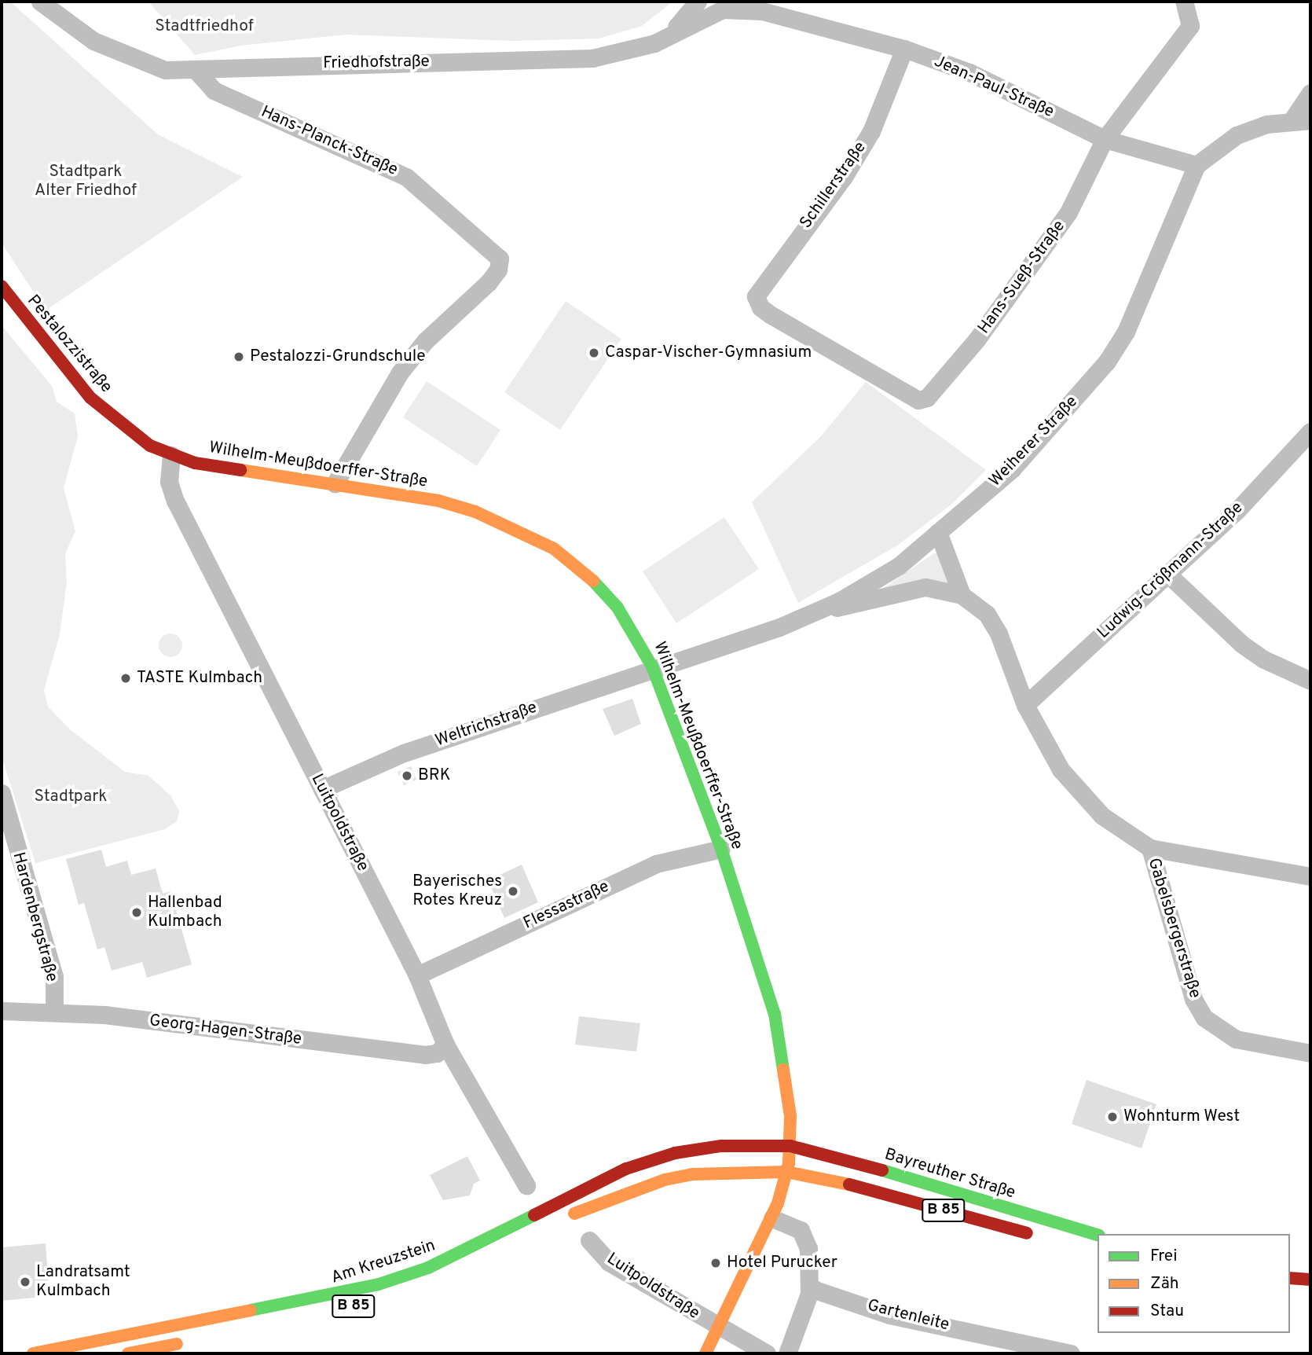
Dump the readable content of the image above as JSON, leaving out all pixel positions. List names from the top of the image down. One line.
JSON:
{"streets":{"main road":["Pestalozzistraße","Wilhelm-Meußdoerffer-Straße","Bayreuther Straße","B 85","Am Kreuzstein"],"street":["Friedhofstraße","Jean-Paul-Straße","Hans-Planck-Straße","Schillerstraße","Hans-Sueß-Straße","Weiherer Straße","Ludwig-Crößmann-Straße","Weltrichstraße","Luitpoldstraße","Flessastraße","Hardenbergstraße","Gabelsbergerstraße","Georg-Hagen-Straße","Gartenleite"]},"crossings":[["Friedhofstraße","Jean-Paul-Straße"],["Friedhofstraße","Hans-Planck-Straße"],["Jean-Paul-Straße","Schillerstraße"],["Jean-Paul-Straße","Hans-Sueß-Straße"],["Jean-Paul-Straße","Weiherer Straße"],["Hans-Planck-Straße","Wilhelm-Meußdoerffer-Straße"],["Schillerstraße","Hans-Sueß-Straße"],["Pestalozzistraße","Wilhelm-Meußdoerffer-Straße"],["Pestalozzistraße","Luitpoldstraße"],["Weiherer Straße","Wilhelm-Meußdoerffer-Straße"],["Weiherer Straße","Weltrichstraße"],["Weiherer Straße","Gabelsbergerstraße"],["Wilhelm-Meußdoerffer-Straße","Weltrichstraße"],["Wilhelm-Meußdoerffer-Straße","Luitpoldstraße"],["Wilhelm-Meußdoerffer-Straße","Flessastraße"],["Wilhelm-Meußdoerffer-Straße","Bayreuther Straße"],["Wilhelm-Meußdoerffer-Straße","B 85"],["Wilhelm-Meußdoerffer-Straße","Am Kreuzstein"],["Ludwig-Crößmann-Straße","Gabelsbergerstraße"],["Weltrichstraße","Luitpoldstraße"],["Luitpoldstraße","Flessastraße"],["Luitpoldstraße","Georg-Hagen-Straße"],["Hardenbergstraße","Georg-Hagen-Straße"],["Bayreuther Straße","B 85"],["Bayreuther Straße","Am Kreuzstein"]],"parks":["Stadtfriedhof","Stadtpark Alter Friedhof","Stadtpark"],"places":["Caspar-Vischer-Gymnasium","Pestalozzi-Grundschule","TASTE Kulmbach","BRK","Bayerisches Rotes Kreuz","Hallenbad Kulmbach","Wohnturm West","Hotel Purucker","Landratsamt Kulmbach"],"legend":["Frei","Zäh","Stau"]}
